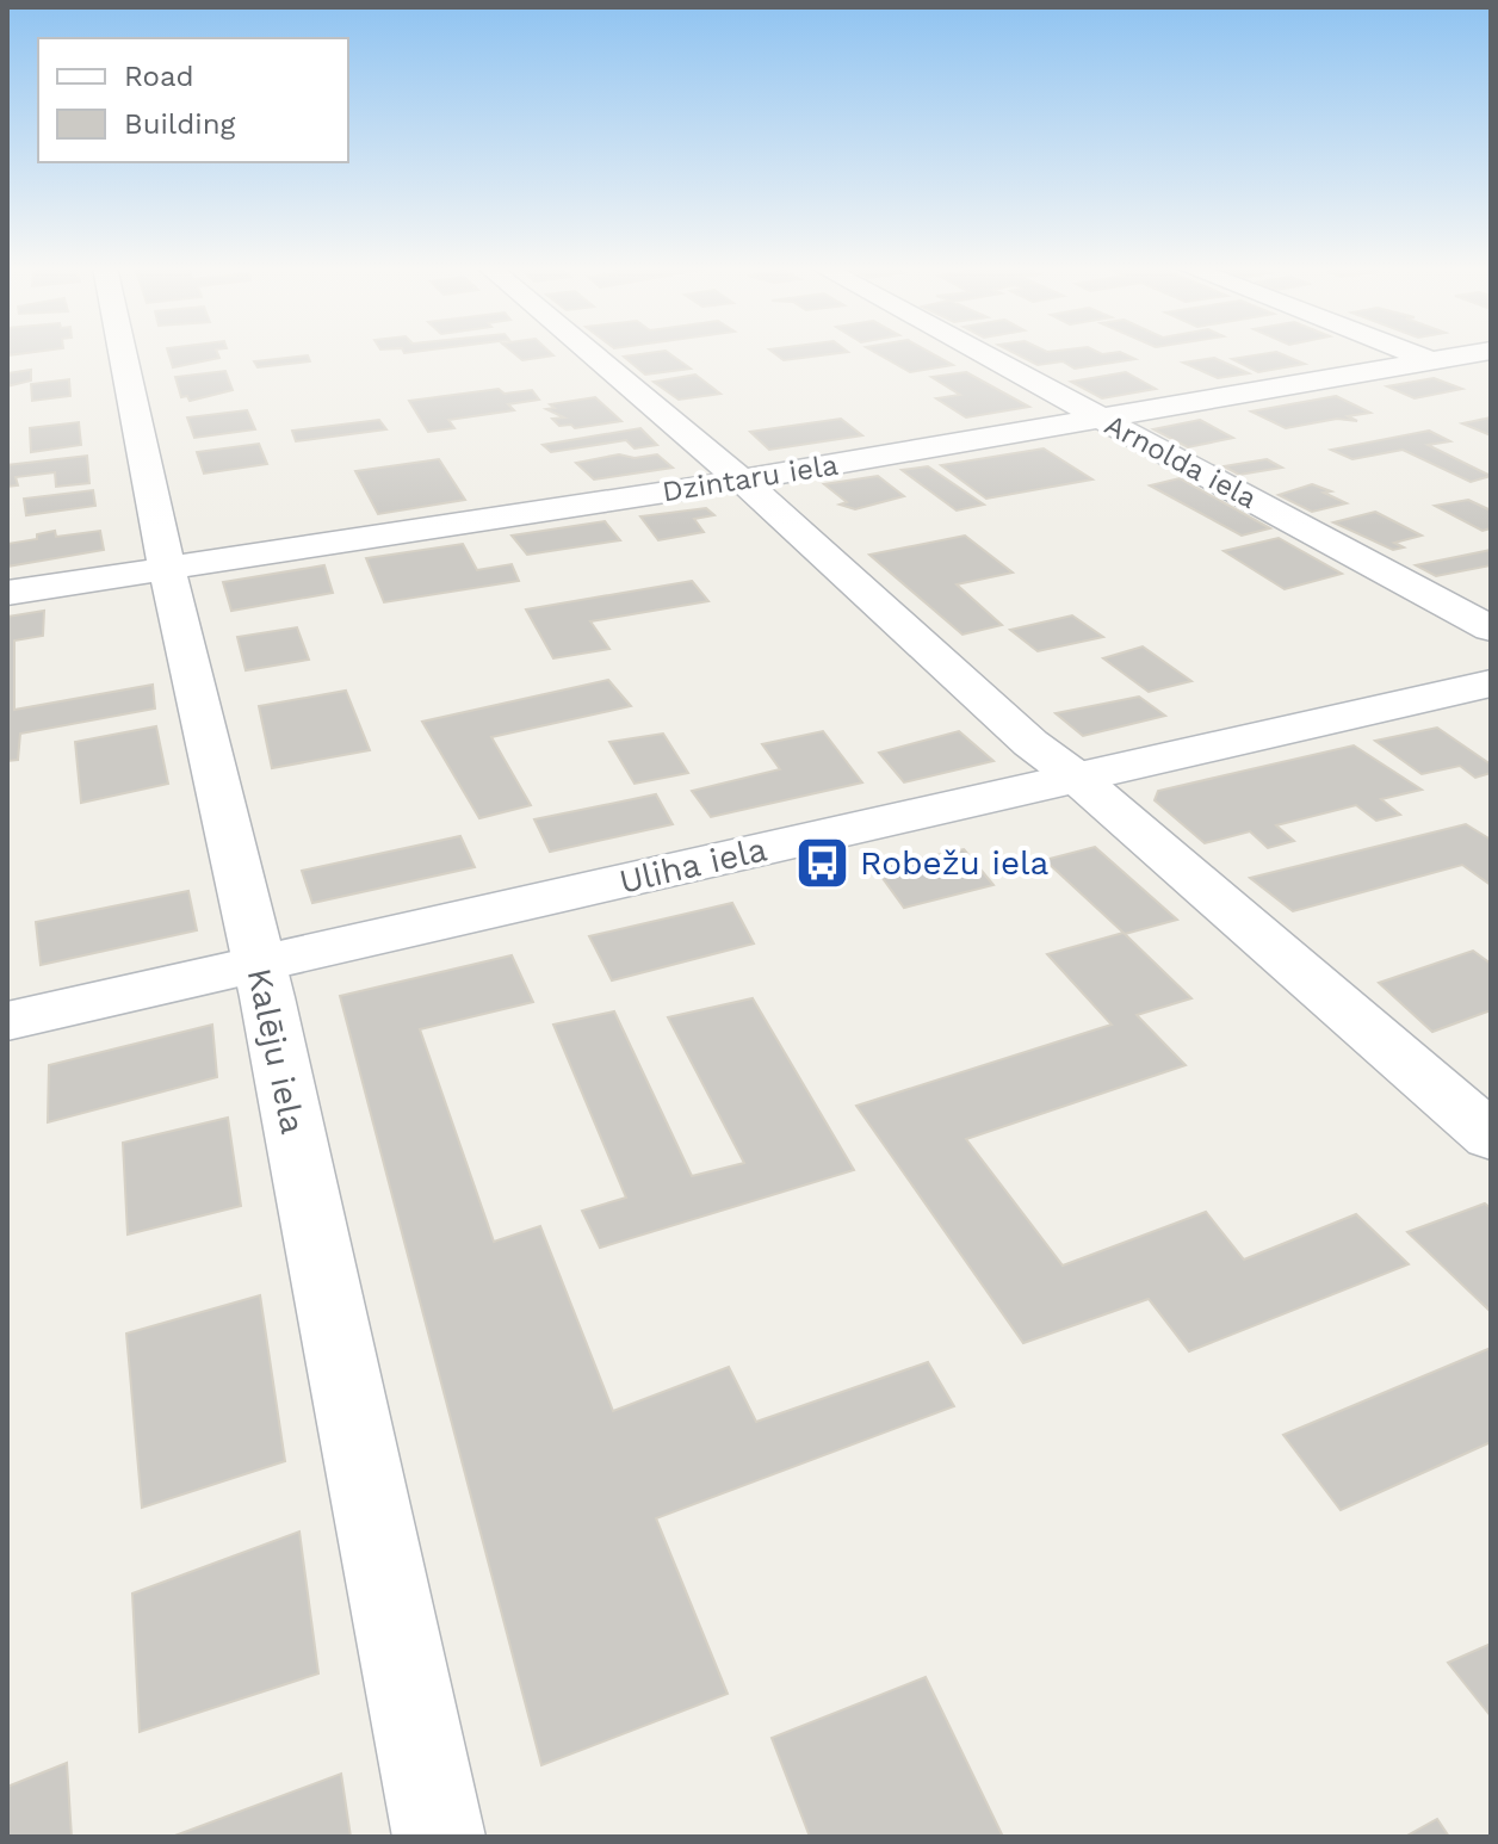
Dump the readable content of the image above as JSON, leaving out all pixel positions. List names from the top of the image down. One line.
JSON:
{"streets":{"street":["Arnolda iela","Dzintaru iela","Uliha iela","Kalēju iela"]},"crossings":[["Arnolda iela","Dzintaru iela"],["Dzintaru iela","Kalēju iela"],["Uliha iela","Kalēju iela"]],"places":{"bus stop":["Robežu iela"]},"legend":["Road","Building"]}
